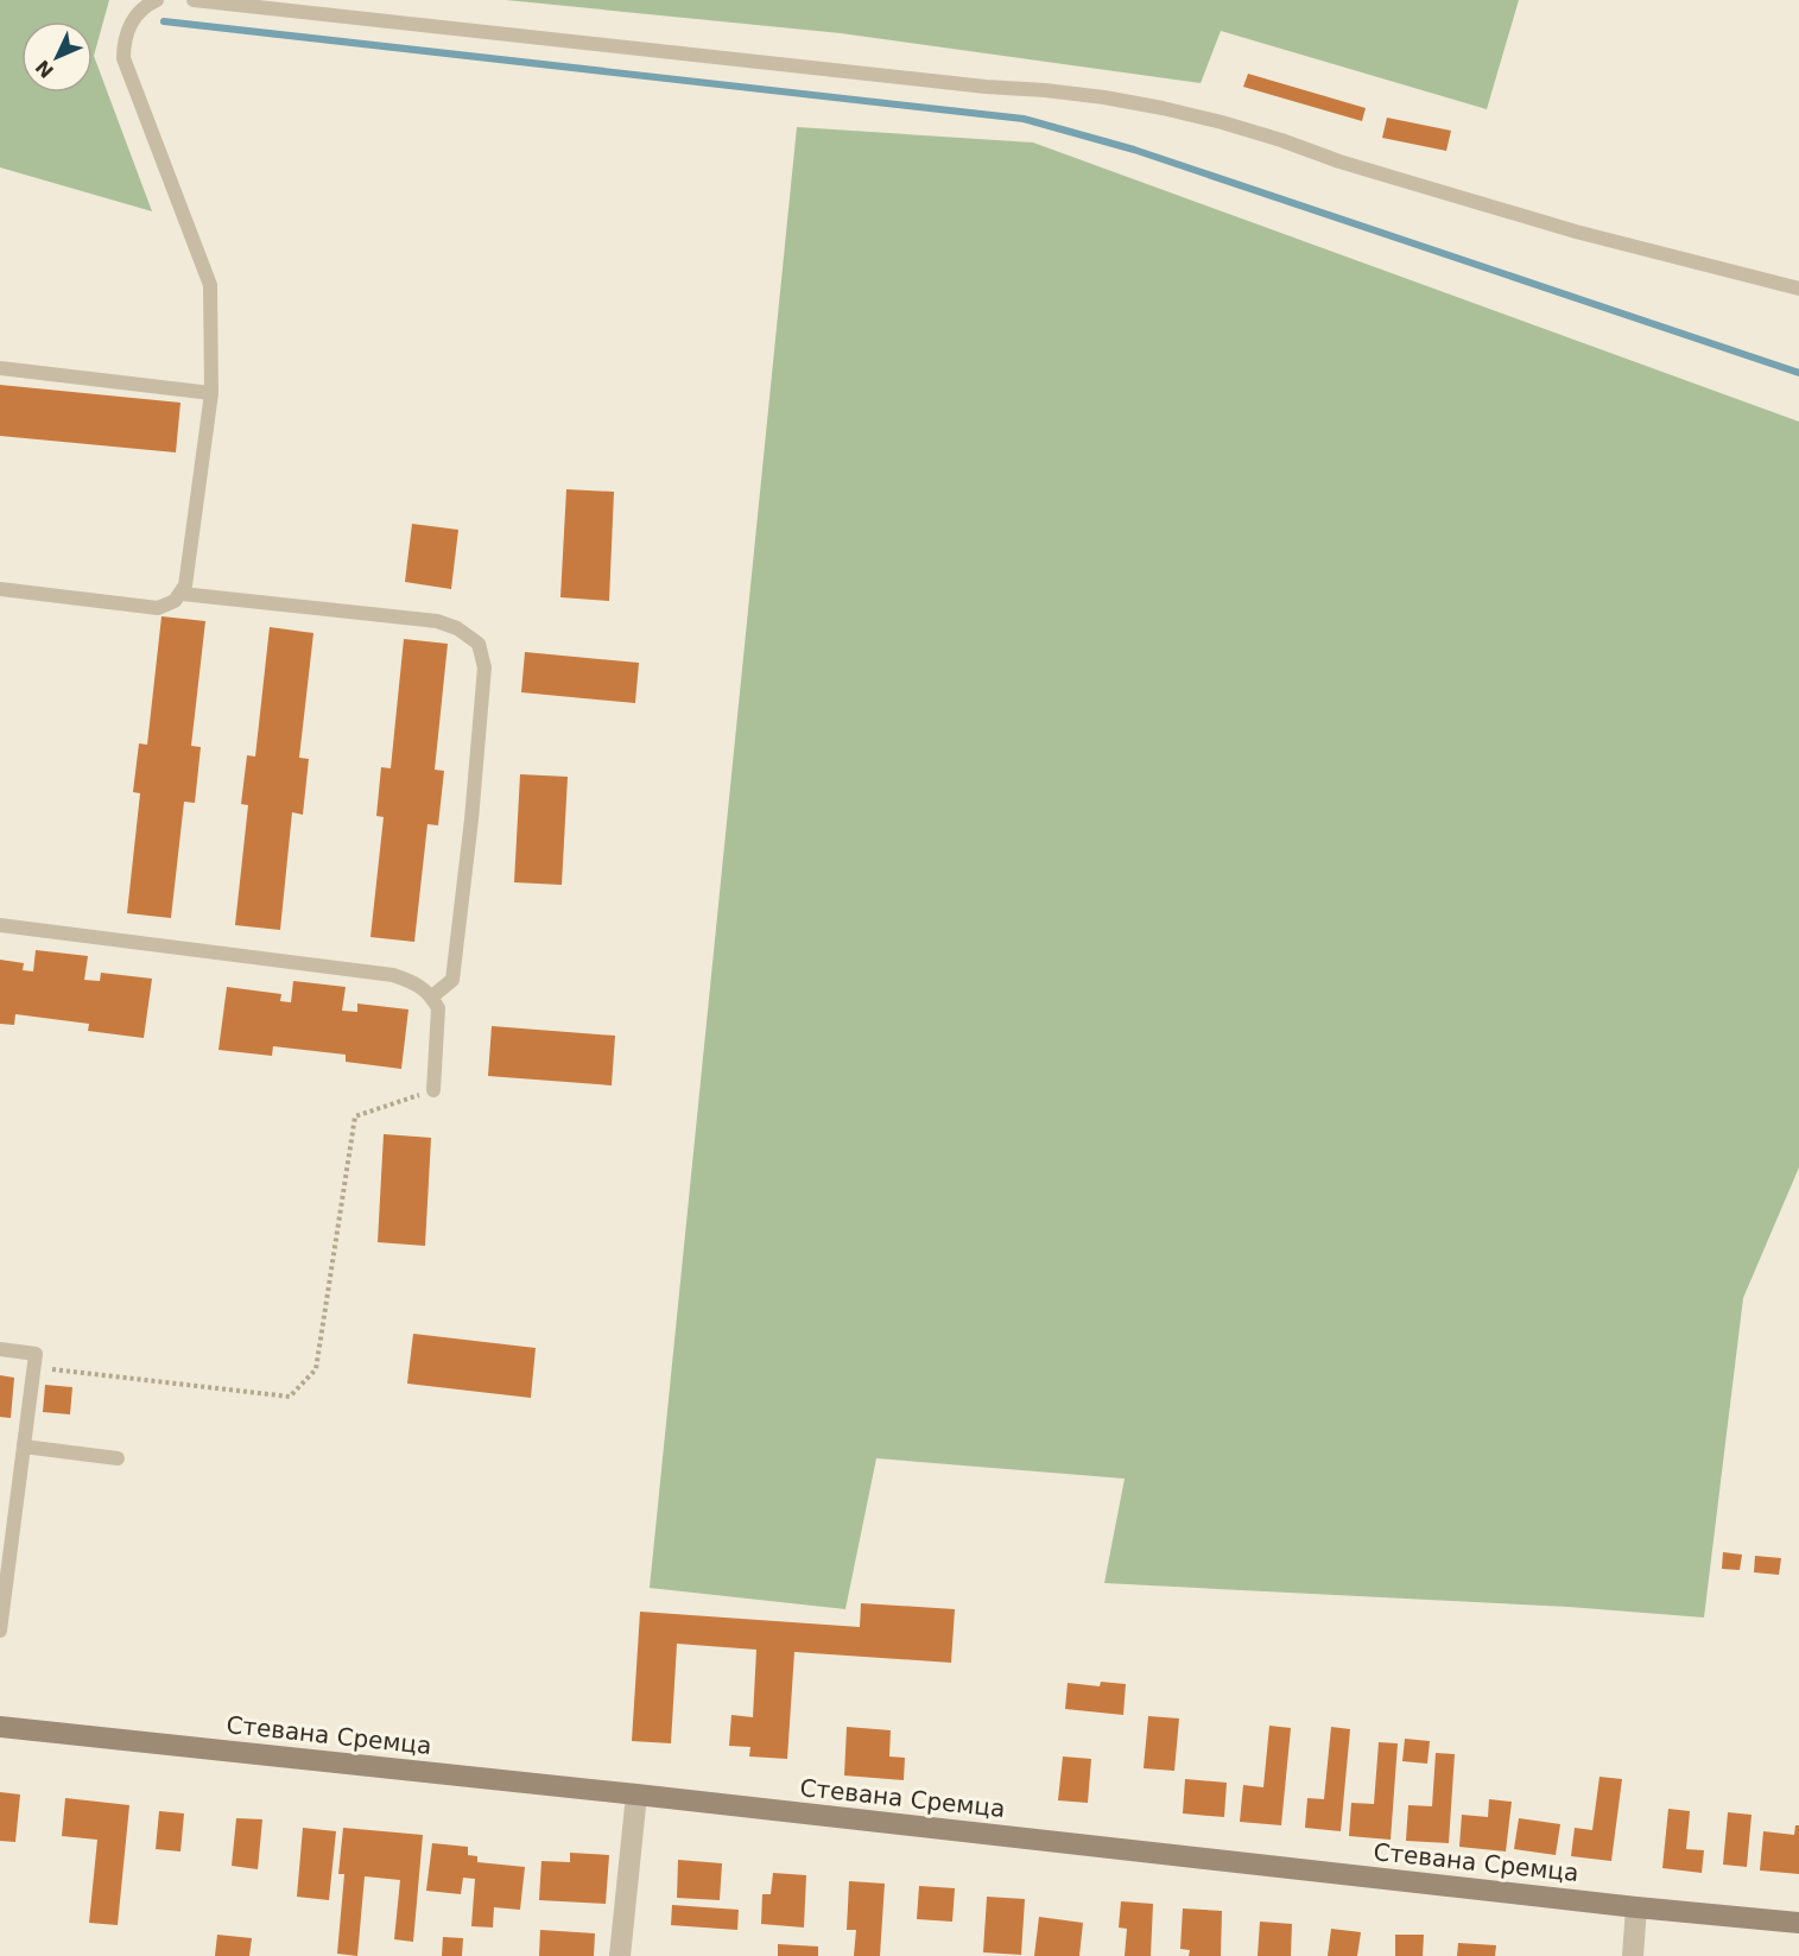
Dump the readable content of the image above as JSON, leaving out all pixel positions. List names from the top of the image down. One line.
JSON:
{"streets":{"main road":["Стевана Сремца"]},"north":"bottom left"}
